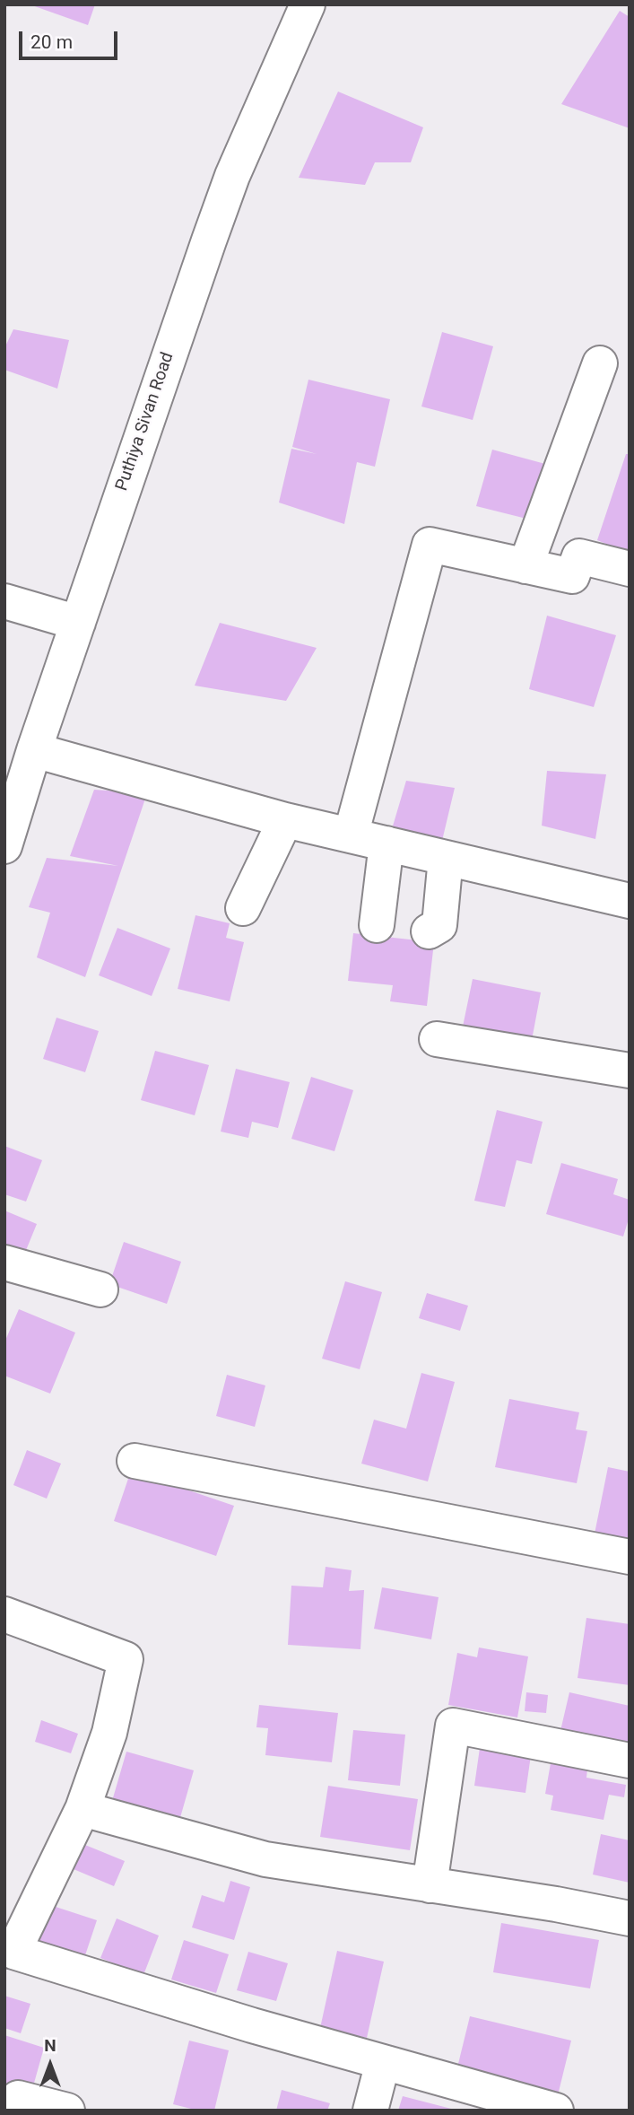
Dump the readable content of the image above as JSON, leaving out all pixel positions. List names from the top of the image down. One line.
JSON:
{"streets":{"street":["Puthiya Sivan Road"]},"scale_bar":"20 m","north":"top"}
